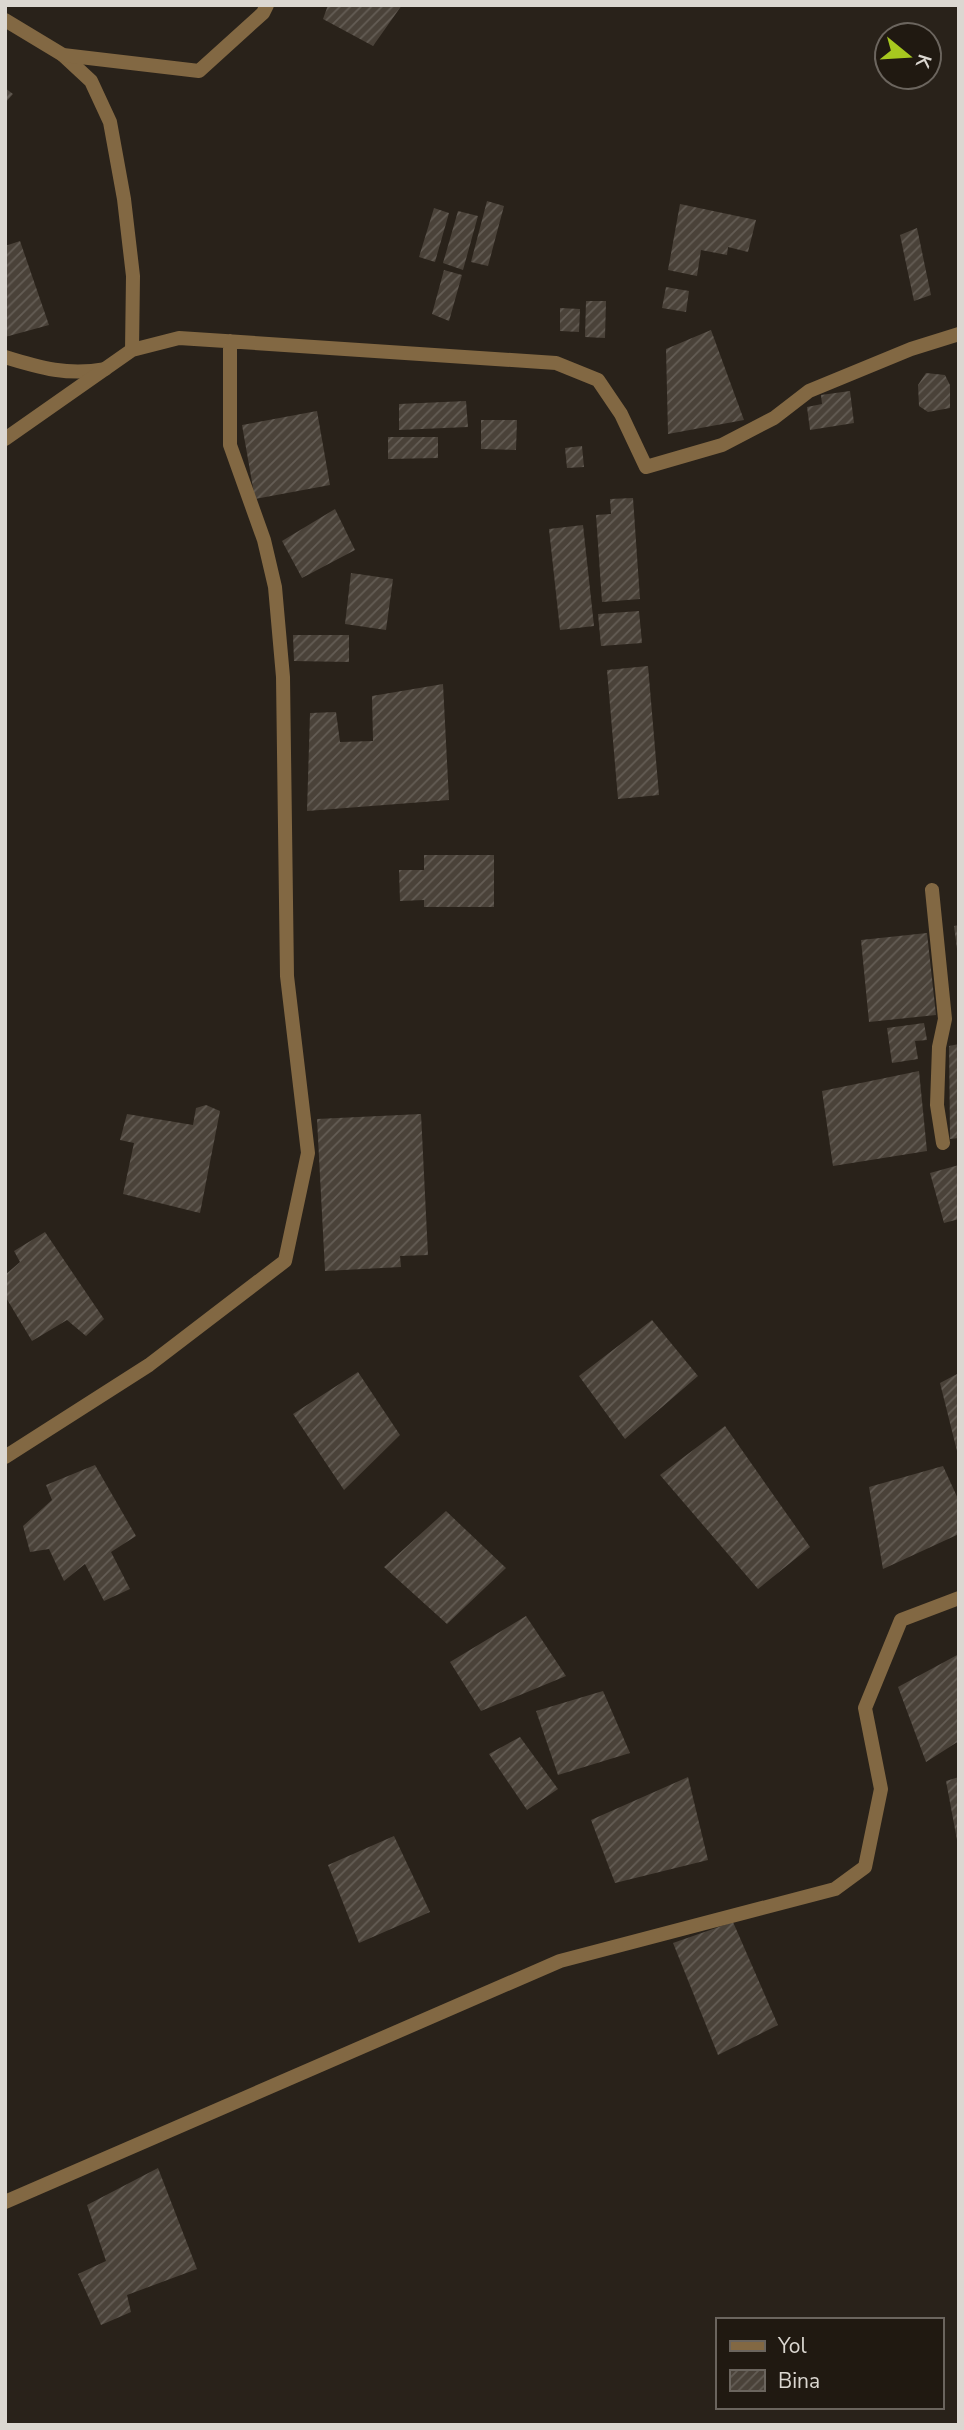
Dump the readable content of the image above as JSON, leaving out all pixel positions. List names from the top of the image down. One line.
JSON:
{"legend":["Yol","Bina"],"north":"right"}
